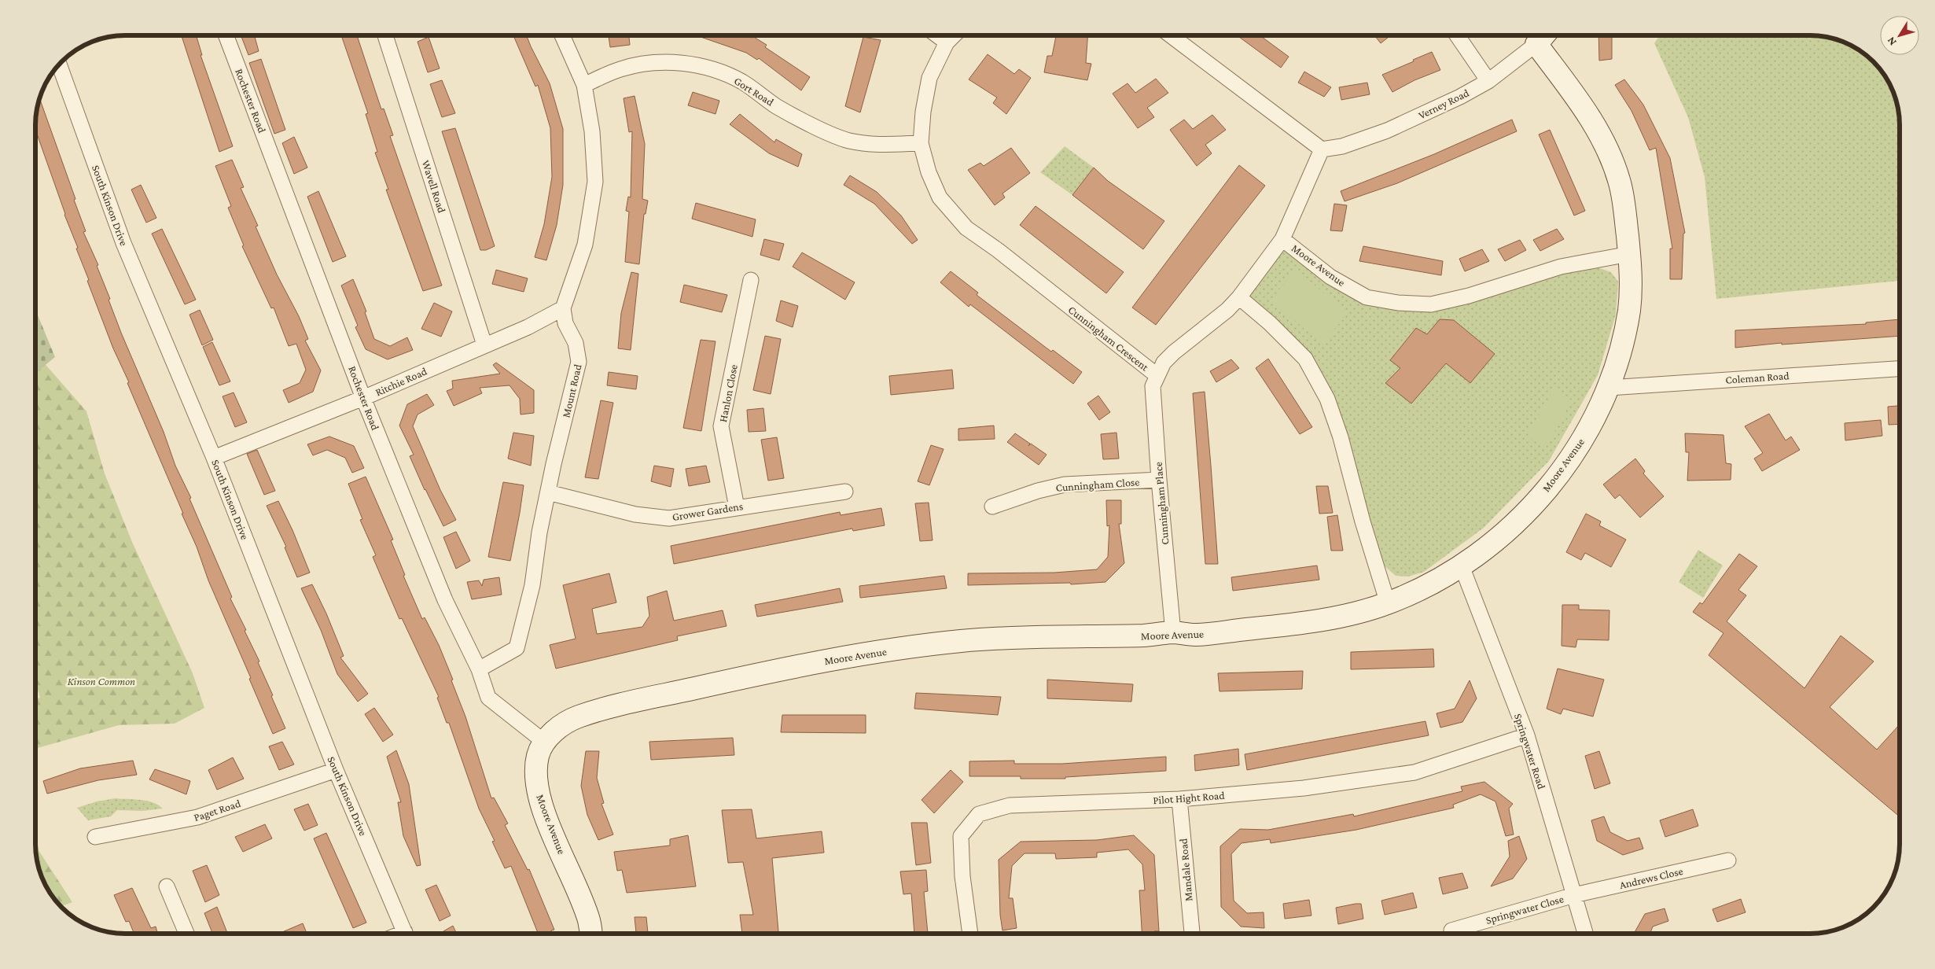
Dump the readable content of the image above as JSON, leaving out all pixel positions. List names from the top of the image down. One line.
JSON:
{"streets":{"street":["Gort Road","Rochester Road","Verney Road","Wavell Road","South Kinson Drive","Moore Avenue","Cunningham Crescent","Coleman Road","Ritchie Road","Mount Road","Hanlon Close","Cunningham Close","Cunningham Place","Grower Gardens","Springwater Road","Pilot Hight Road","Paget Road","Mandale Road","Andrews Close","Springwater Close"]},"crossings":[["Gort Road","Cunningham Crescent"],["Rochester Road","Moore Avenue"],["Rochester Road","Ritchie Road"],["Rochester Road","Mount Road"],["Verney Road","Moore Avenue"],["Verney Road","Cunningham Crescent"],["Wavell Road","Ritchie Road"],["South Kinson Drive","Ritchie Road"],["South Kinson Drive","Paget Road"],["Moore Avenue","Cunningham Crescent"],["Moore Avenue","Coleman Road"],["Moore Avenue","Cunningham Place"],["Moore Avenue","Springwater Road"],["Cunningham Crescent","Cunningham Place"],["Ritchie Road","Mount Road"],["Mount Road","Grower Gardens"],["Hanlon Close","Grower Gardens"],["Cunningham Close","Cunningham Place"],["Springwater Road","Pilot Hight Road"],["Springwater Road","Andrews Close"],["Springwater Road","Springwater Close"],["Pilot Hight Road","Mandale Road"],["Andrews Close","Springwater Close"]],"parks":["Kinson Common"],"north":"bottom left"}
